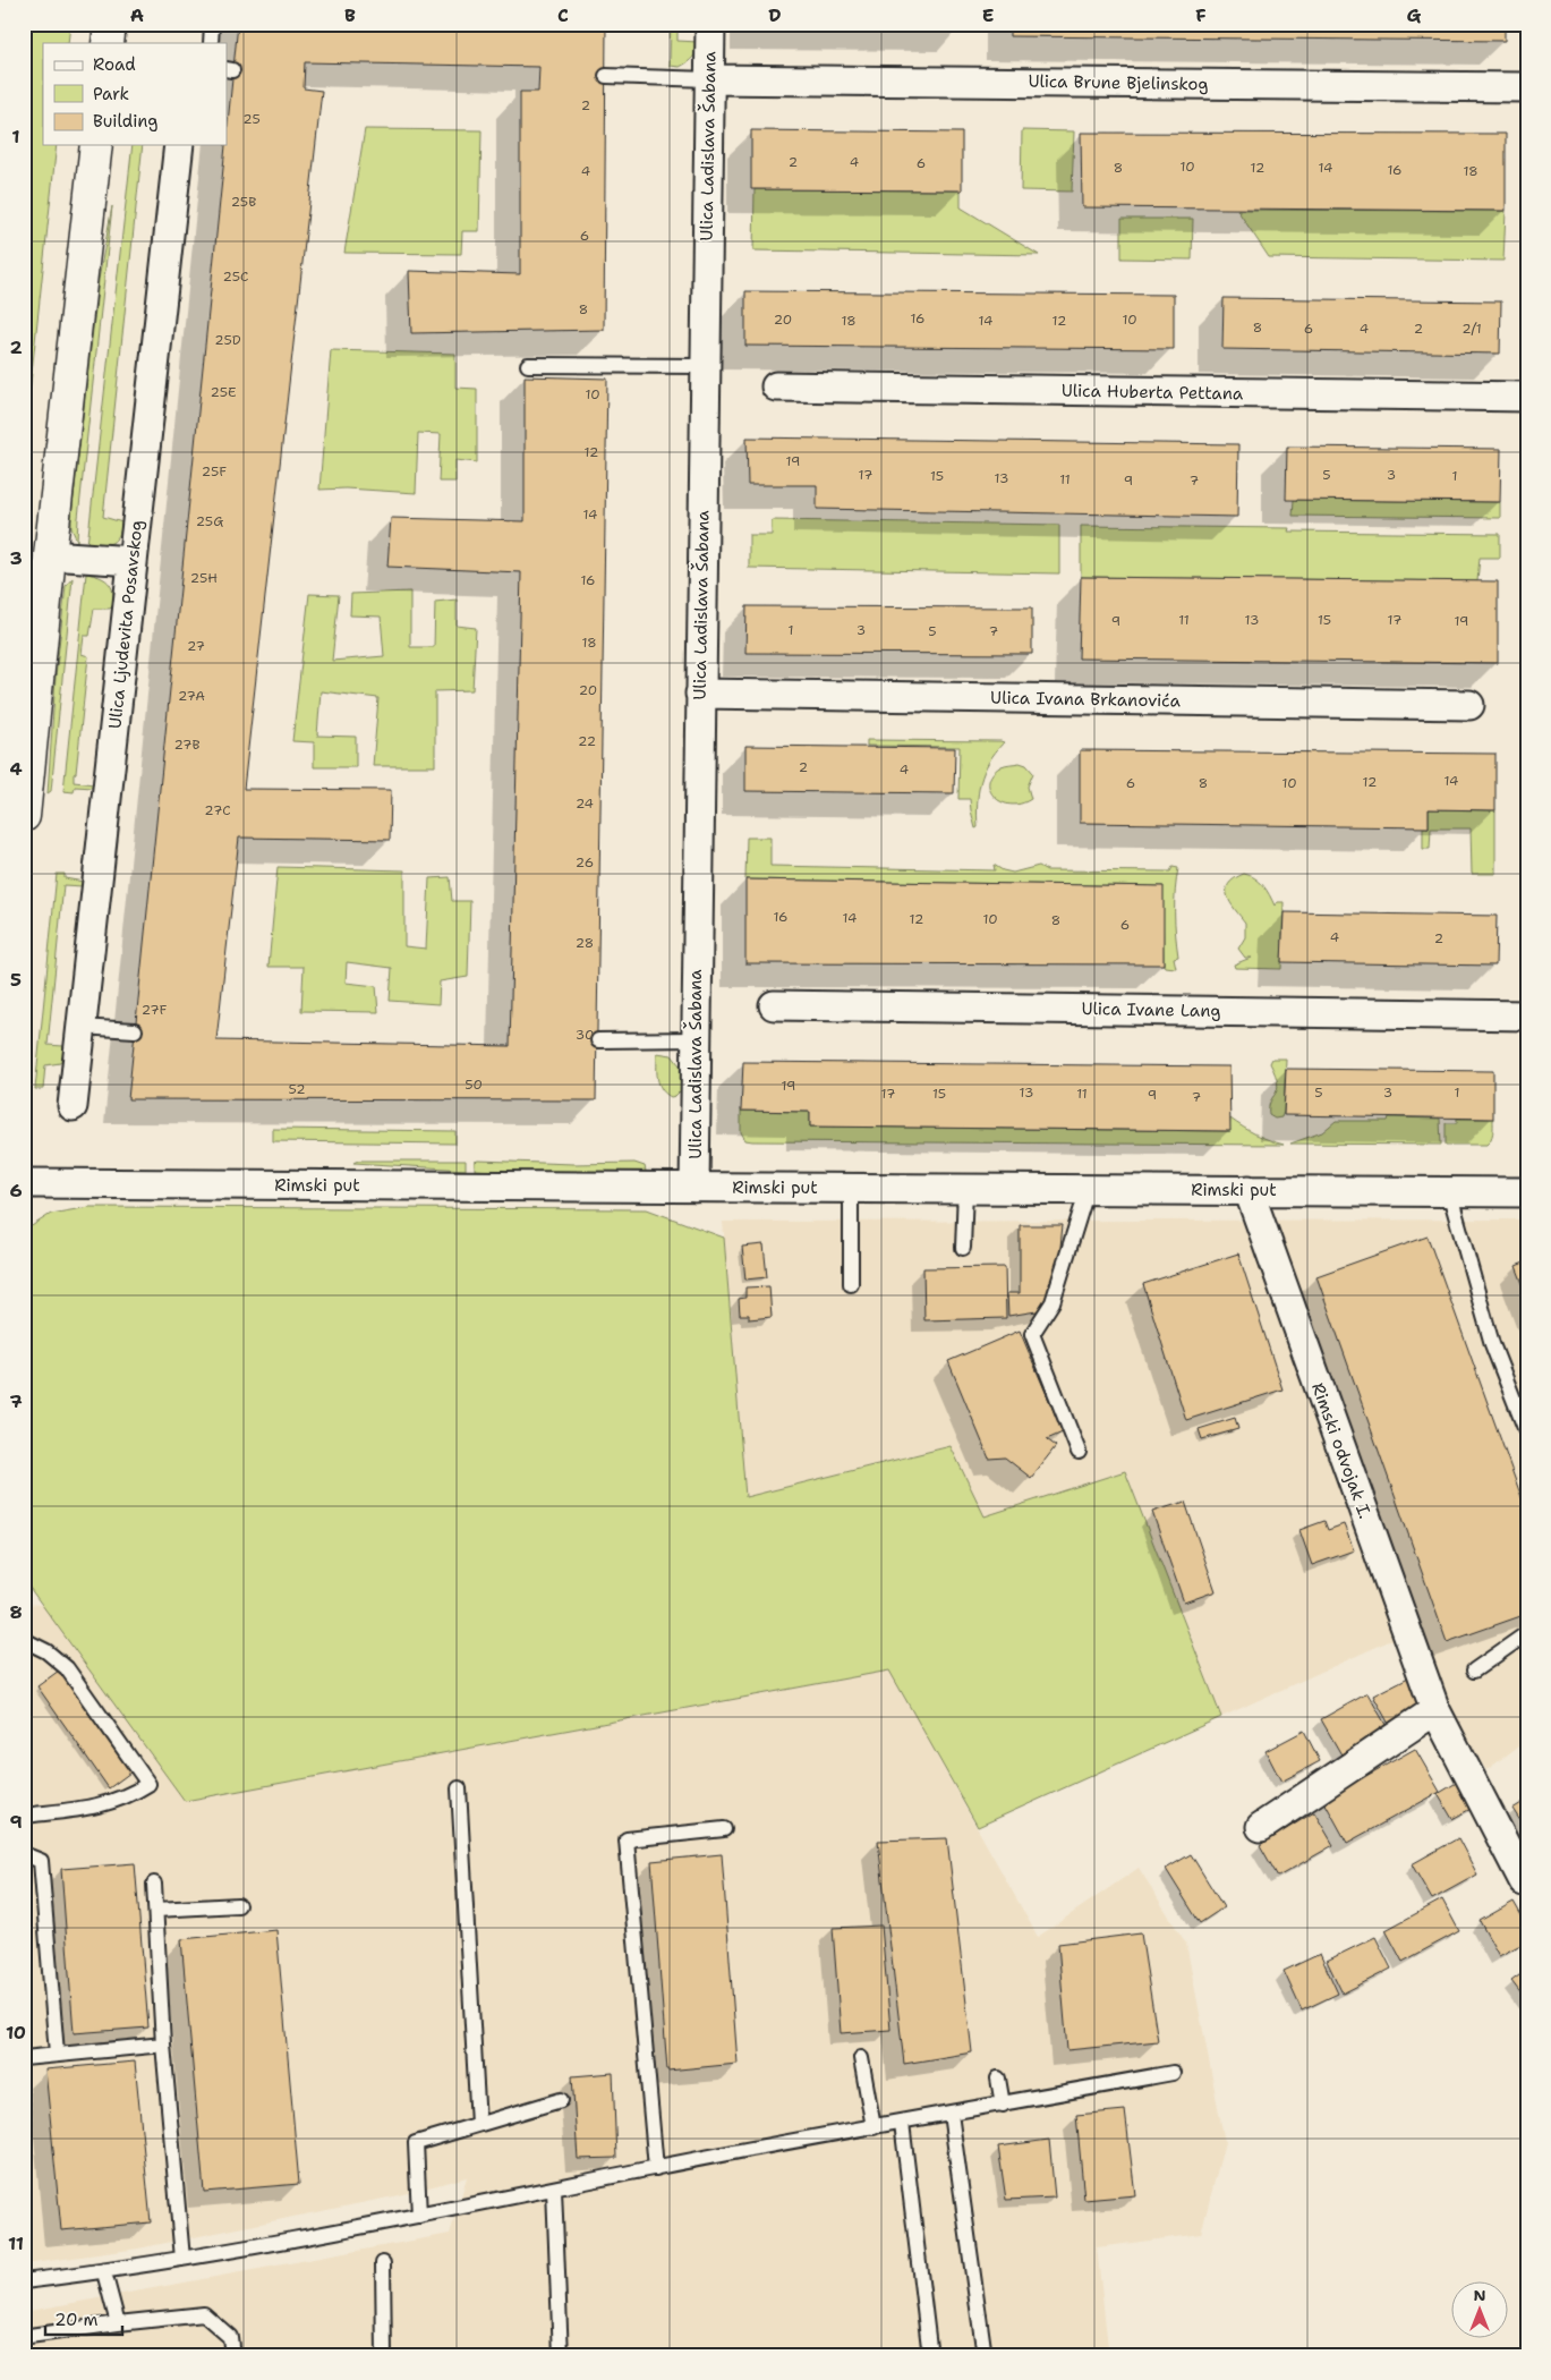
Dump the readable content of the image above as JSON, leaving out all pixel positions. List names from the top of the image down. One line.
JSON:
{"streets":{"street":["Ulica Brune Bjelinskog","Ulica Ladislava Šabana","Ulica Huberta Pettana","Ulica Ljudevita Posavskog","Ulica Ivana Brkanovića","Ulica Ivane Lang","Rimski put","Rimski odvojak I."]},"crossings":[["Ulica Brune Bjelinskog","Ulica Ladislava Šabana"],["Ulica Ladislava Šabana","Ulica Ivana Brkanovića"],["Ulica Ladislava Šabana","Rimski put"],["Rimski put","Rimski odvojak I."]],"house_numbers":["2","25","2","4","6","10","8","12","14","16","4","18","25B","6","25C","8","16","20","10","18","14","12","8","6","4","2","2/1","25D","25E","10","12","19","25F","17","5","3","15","1","13","11","9","7","14","25G","25H","16","11","13","15","17","9","19","1","3","5","7","18","27","20","27A","22","27B","2","4","14","12","6","8","10","24","27C","26","16","14","12","10","8","6","4","2","28","27F","30","50","19","52","13","5","3","1","17","15","11","9","7"],"legend":["Road","Park","Building"],"scale_bar":"20 m","north":"top","grid":{"columns":["A","B","C","D","E","F","G"],"rows":["1","2","3","4","5","6","7","8","9","10","11"]}}
